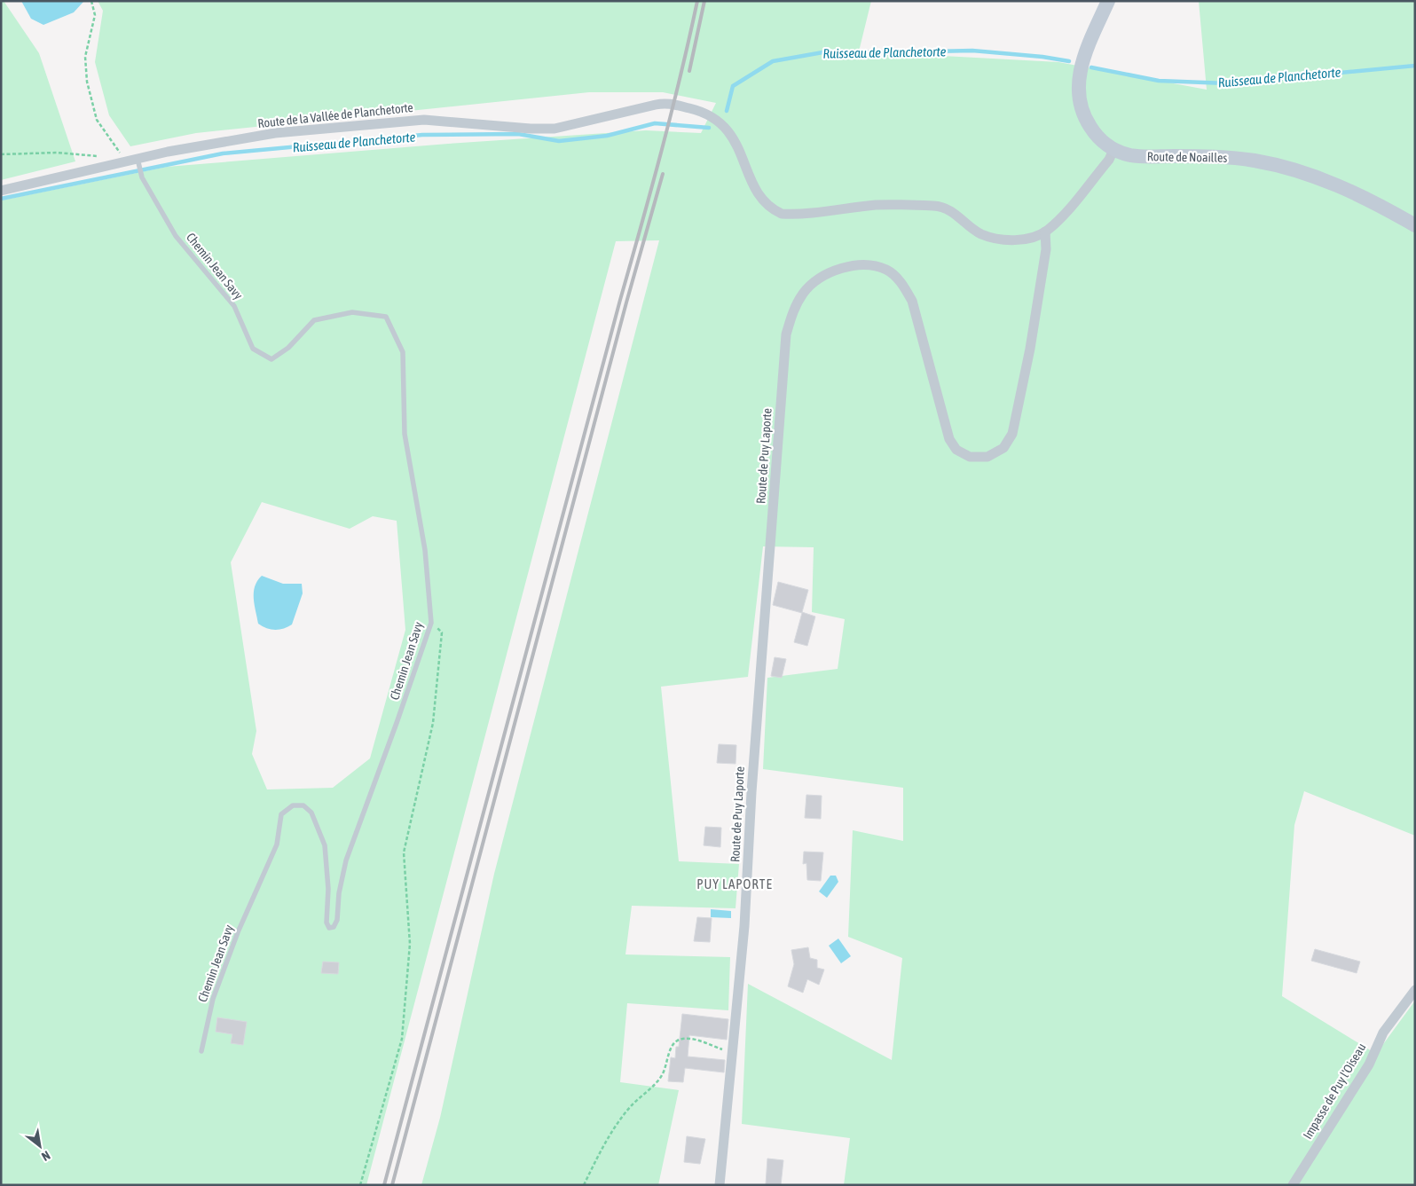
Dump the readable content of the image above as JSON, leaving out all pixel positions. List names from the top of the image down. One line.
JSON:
{"streets":{"main road":["Route de Noailles"],"street":["Route de la Vallée de Planchetorte","Route de Puy Laporte","Impasse de Puy l'Oiseau"],"lane":["Chemin Jean Savy"]},"crossings":[["Route de la Vallée de Planchetorte","Chemin Jean Savy"],["Route de la Vallée de Planchetorte","Route de Puy Laporte"]],"districts":["PUY LAPORTE"],"water":["Ruisseau de Planchetorte"],"north":"bottom right"}
